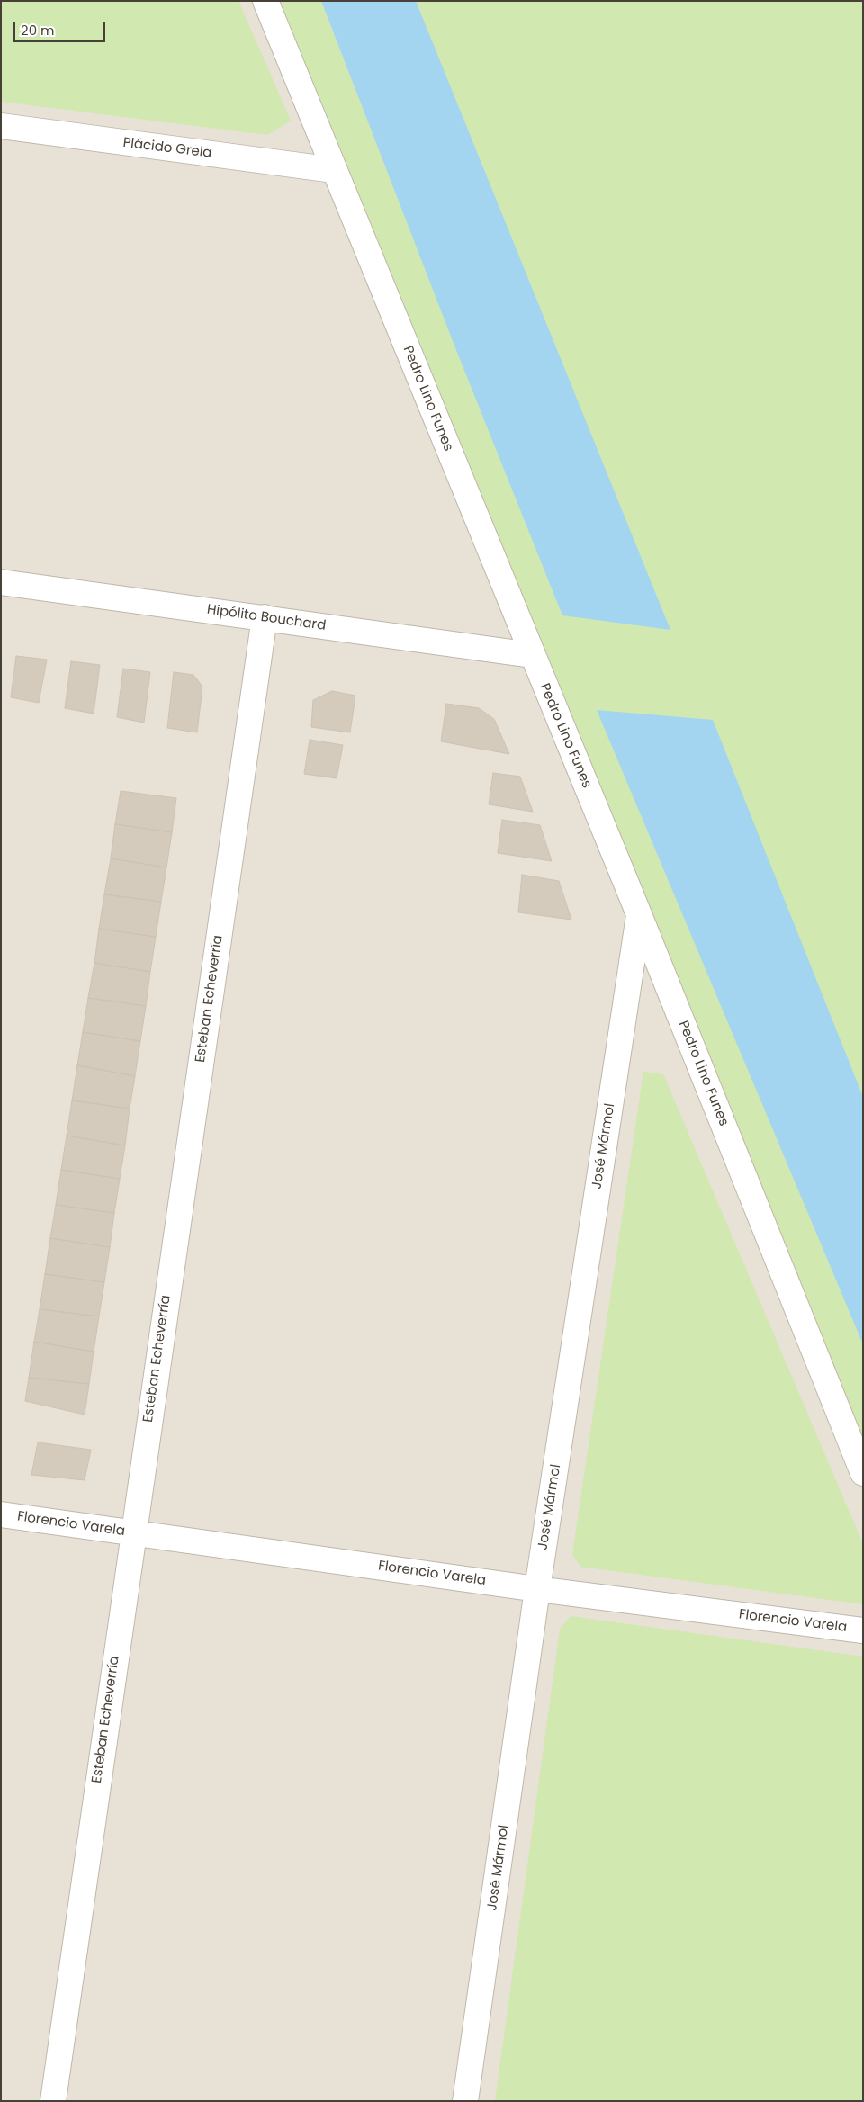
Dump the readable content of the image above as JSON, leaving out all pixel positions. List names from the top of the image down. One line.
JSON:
{"streets":{"street":["Plácido Grela","Pedro Lino Funes","Hipólito Bouchard","Esteban Echeverría","José Mármol","Florencio Varela"]},"crossings":[["Plácido Grela","Pedro Lino Funes"],["Pedro Lino Funes","Hipólito Bouchard"],["Pedro Lino Funes","José Mármol"],["Hipólito Bouchard","Esteban Echeverría"],["Esteban Echeverría","Florencio Varela"],["José Mármol","Florencio Varela"]],"scale_bar":"20 m"}
